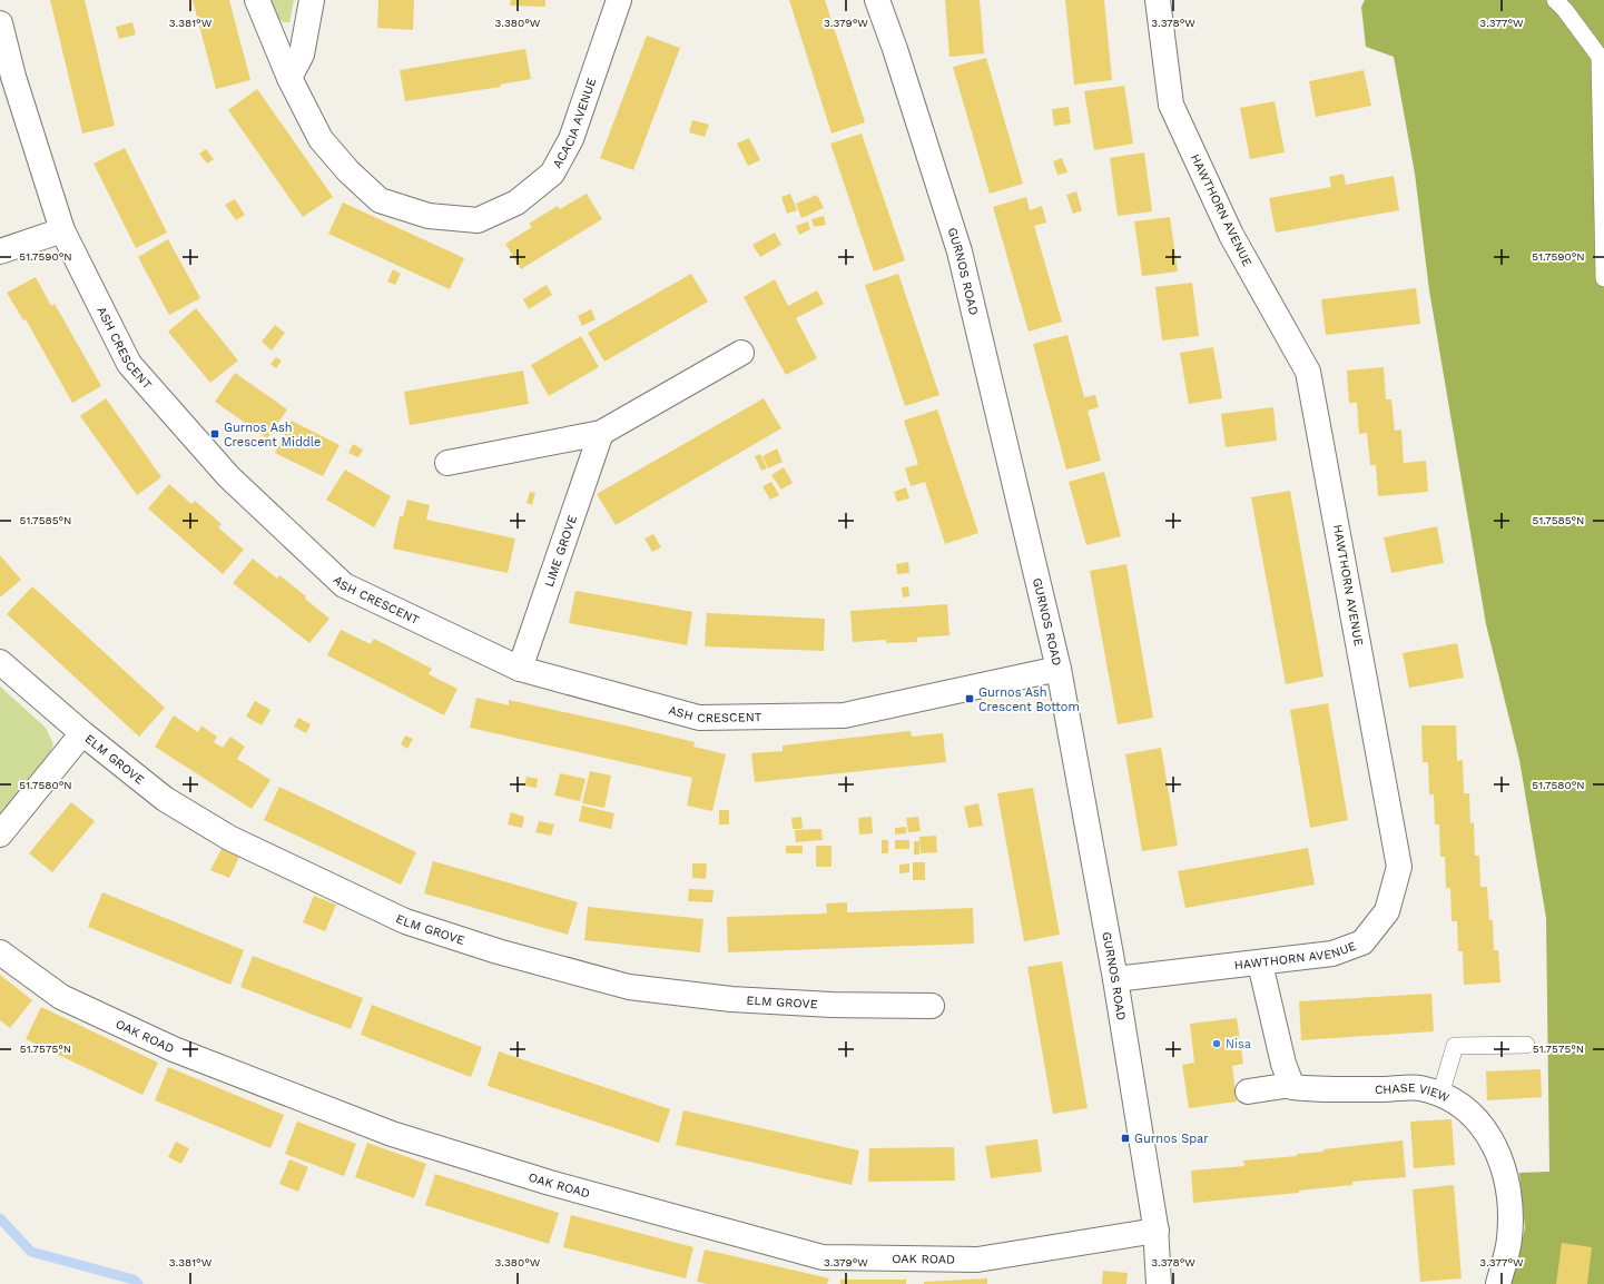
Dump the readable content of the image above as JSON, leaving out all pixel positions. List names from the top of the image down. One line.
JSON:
{"streets":{"street":["ACACIA AVENUE","HAWTHORN AVENUE","GURNOS ROAD","ASH CRESCENT","LIME GROVE","ELM GROVE","OAK ROAD","CHASE VIEW"]},"crossings":[["HAWTHORN AVENUE","GURNOS ROAD"],["GURNOS ROAD","ASH CRESCENT"],["GURNOS ROAD","OAK ROAD"],["ASH CRESCENT","LIME GROVE"]],"places":{"transit":["Gurnos Ash Crescent Middle","Gurnos Ash Crescent Bottom","Gurnos Spar"],"other":["Nisa"]},"coordinates":["3.381°W","3.380°W","3.379°W","3.378°W","3.377°W","51.7590°N","51.7585°N","51.7580°N","51.7575°N"]}
